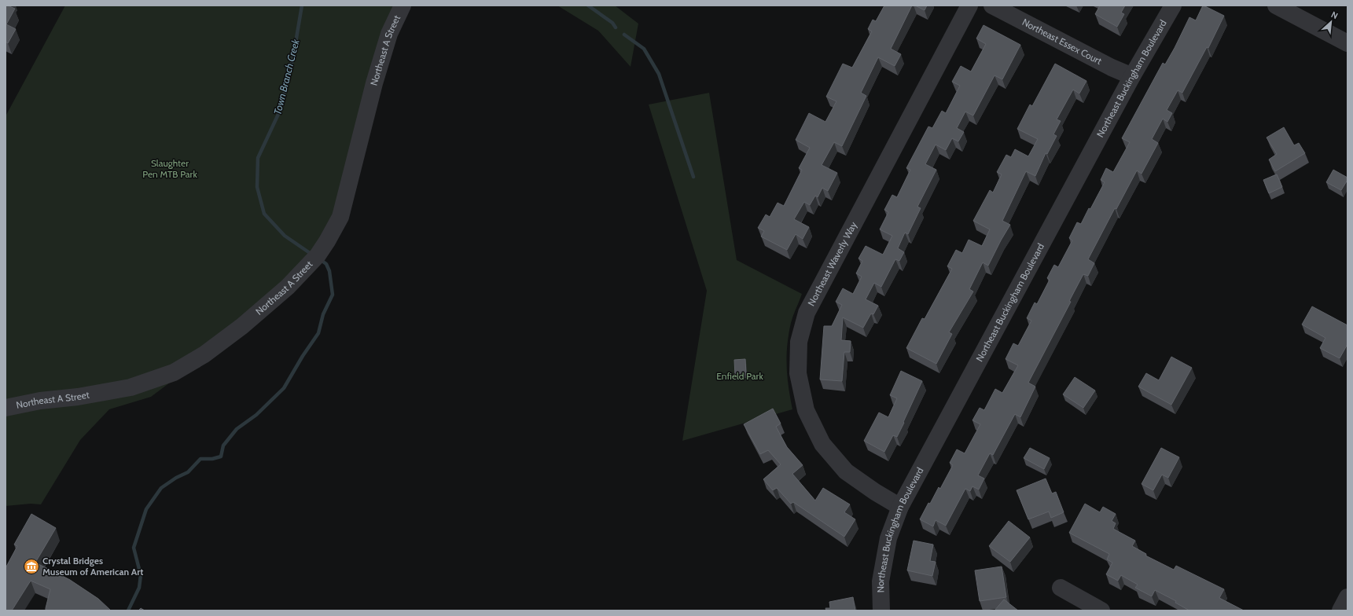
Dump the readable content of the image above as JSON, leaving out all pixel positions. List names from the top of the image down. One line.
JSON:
{"streets":{"street":["Northeast Essex Court","Northeast A Street","Northeast Buckingham Boulevard","Northeast Waverly Way"]},"crossings":[["Northeast Essex Court","Northeast Buckingham Boulevard"],["Northeast Buckingham Boulevard","Northeast Waverly Way"]],"water":["Town Branch Creek"],"parks":["Slaughter Pen MTB Park","Enfield Park"],"places":{"museum":["Crystal Bridges Museum of American Art"]},"north":"top right"}
